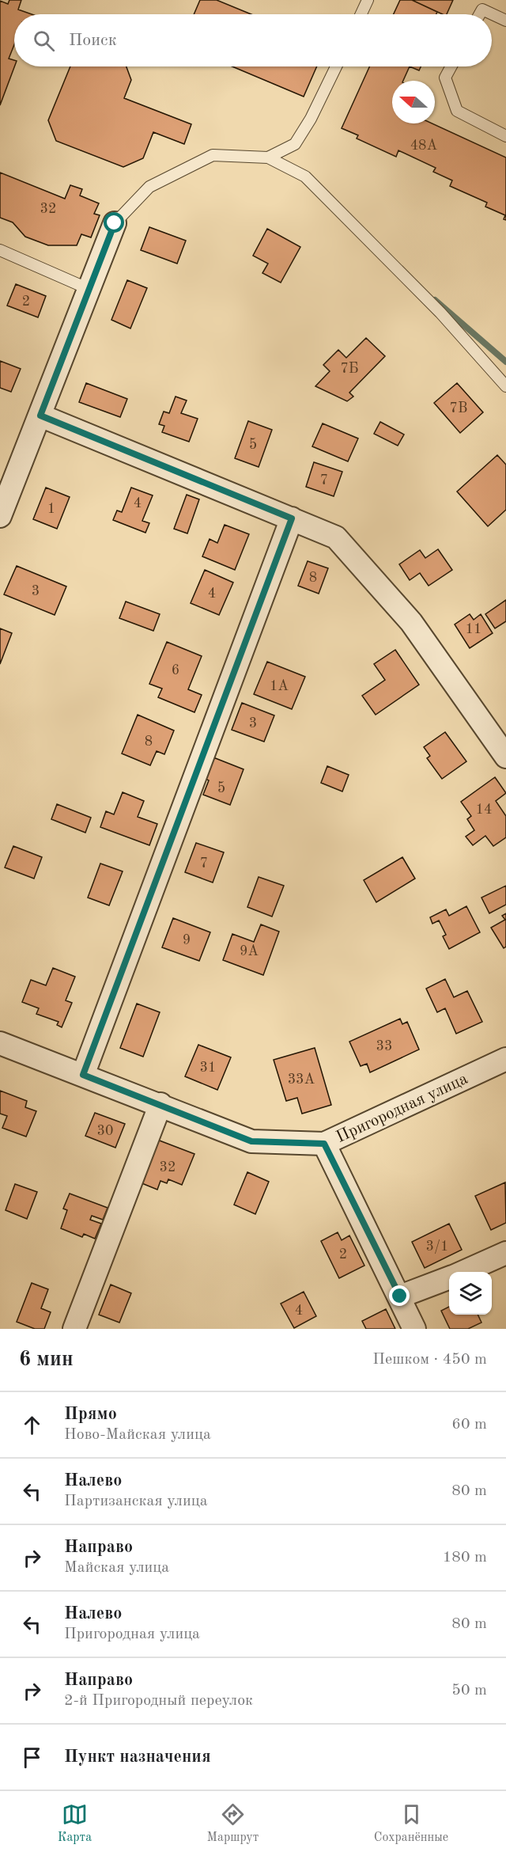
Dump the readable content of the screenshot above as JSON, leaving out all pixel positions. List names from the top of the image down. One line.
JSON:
{"streets":{"street":["Пригородная улица"]},"house_numbers":["48А","32","2","7Б","7В","5","7","4","1","8","3","4","11","6","1А","3","8","5","14","7","9","9А","33","31","33А","30","32","3/1","2","4"],"north":"left","page":{"search":"Поиск","heading":["6 мин","Пешком · 450 m"],"list":[["Прямо","Ново-Майская улица","60 m"],["Налево","Партизанская улица","80 m"],["Направо","Майская улица","180 m"],["Налево","Пригородная улица","80 m"],["Направо","2-й Пригородный переулок","50 m"],"Пункт назначения"],"nav":["Карта","Маршрут","Сохранённые"]}}
